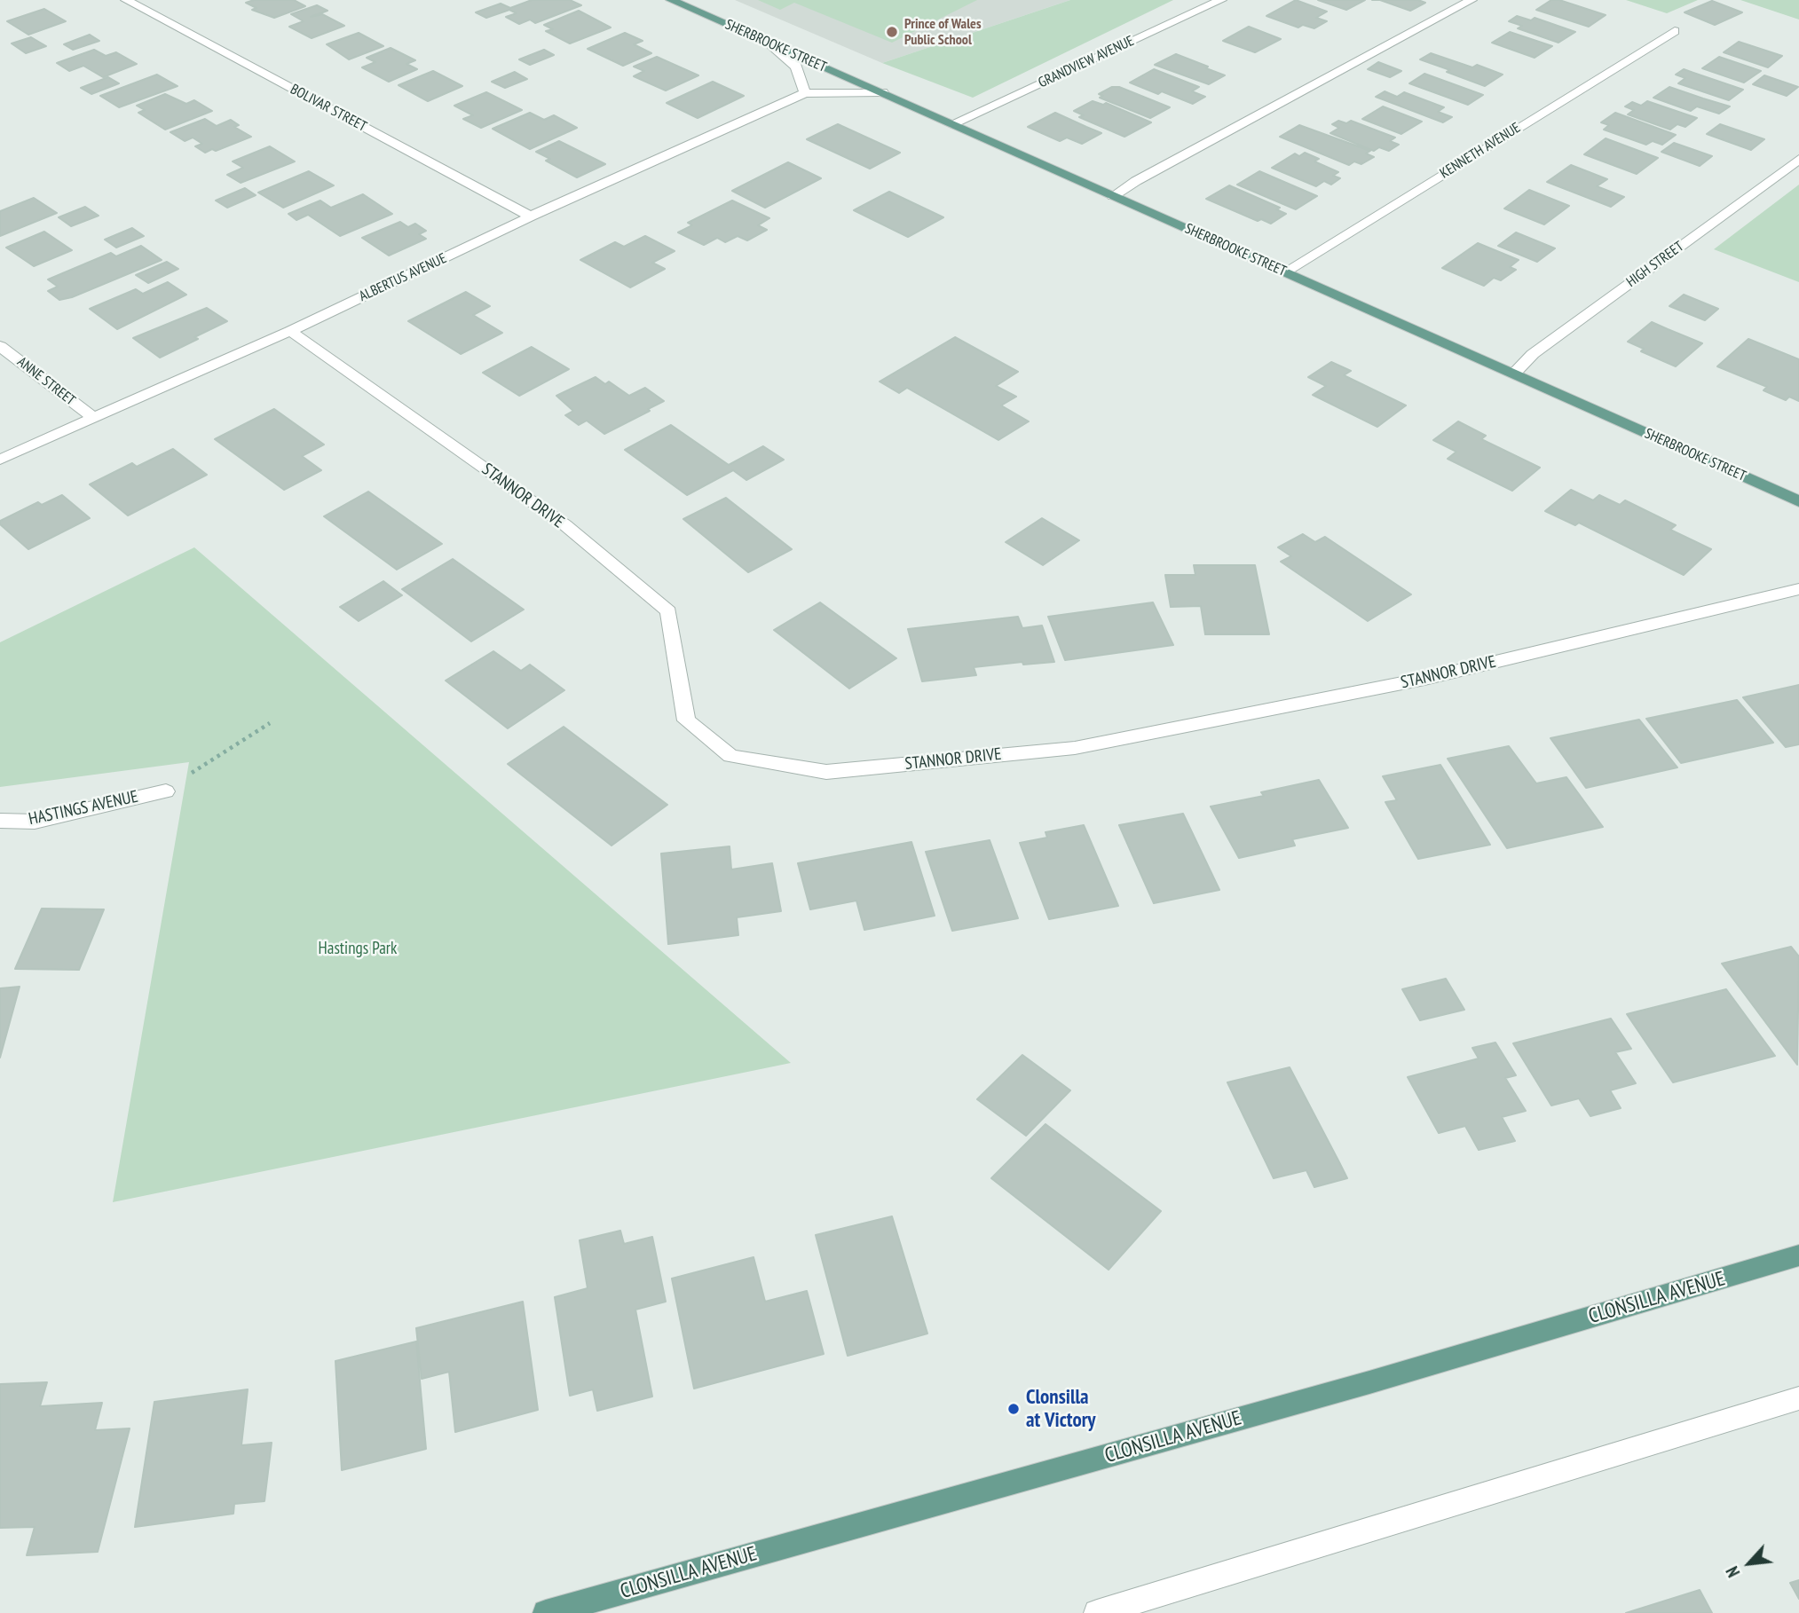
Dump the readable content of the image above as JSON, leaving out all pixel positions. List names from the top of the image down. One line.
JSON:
{"streets":{"main road":["SHERBROOKE STREET","CLONSILLA AVENUE"],"street":["GRANDVIEW AVENUE","BOLIVAR STREET","KENNETH AVENUE","HIGH STREET","ALBERTUS AVENUE","ANNE STREET","STANNOR DRIVE","HASTINGS AVENUE"]},"crossings":[["SHERBROOKE STREET","GRANDVIEW AVENUE"],["SHERBROOKE STREET","KENNETH AVENUE"],["SHERBROOKE STREET","HIGH STREET"],["SHERBROOKE STREET","ALBERTUS AVENUE"],["BOLIVAR STREET","ALBERTUS AVENUE"],["ALBERTUS AVENUE","ANNE STREET"],["ALBERTUS AVENUE","STANNOR DRIVE"]],"parks":["Hastings Park"],"places":["Prince of Wales Public School","Clonsilla at Victory"],"north":"bottom left"}
